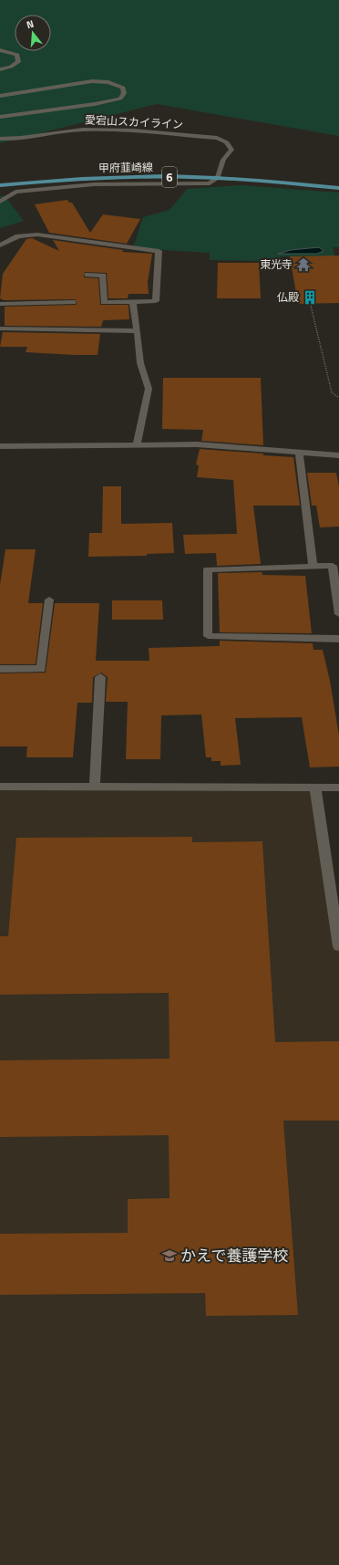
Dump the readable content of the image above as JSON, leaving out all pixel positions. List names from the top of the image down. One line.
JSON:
{"streets":{"main road":["甲府韮崎線","6"],"street":["愛宕山スカイライン"]},"crossings":[["愛宕山スカイライン","甲府韮崎線"]],"places":{"temple":["東光寺"],"building":["仏殿"],"school or university":["かえで養護学校"]},"north":"top"}
